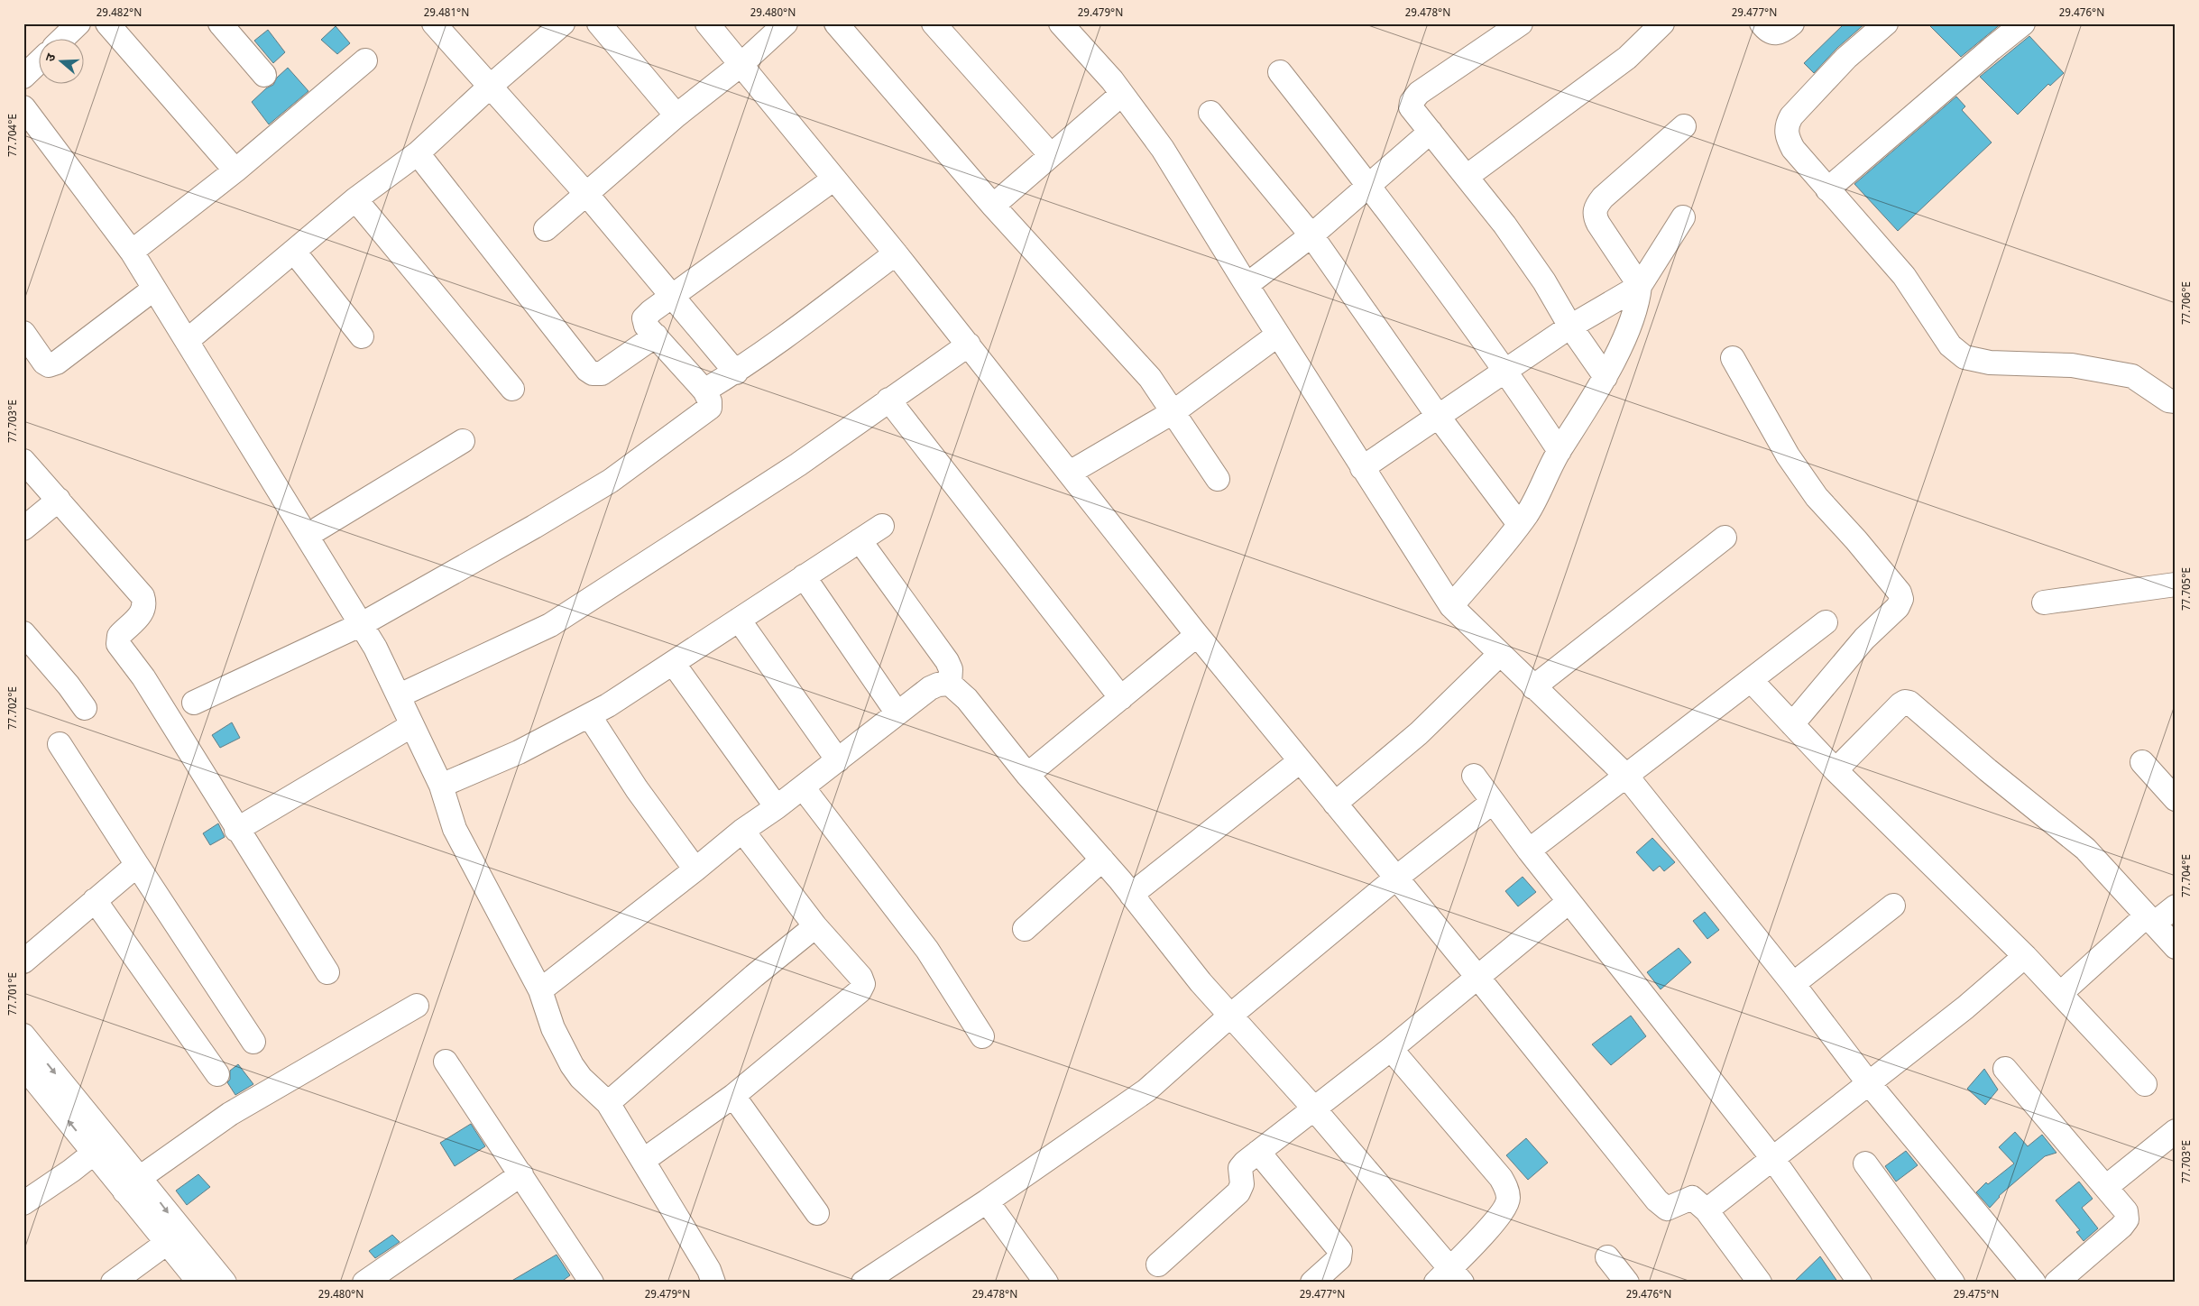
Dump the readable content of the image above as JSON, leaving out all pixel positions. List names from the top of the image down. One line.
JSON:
{"north":"left","coordinates":["29.482°N","29.481°N","29.480°N","29.479°N","29.478°N","29.477°N","29.476°N","77.704°E","77.706°E","77.703°E","77.705°E","77.702°E","77.701°E","29.475°N"]}
